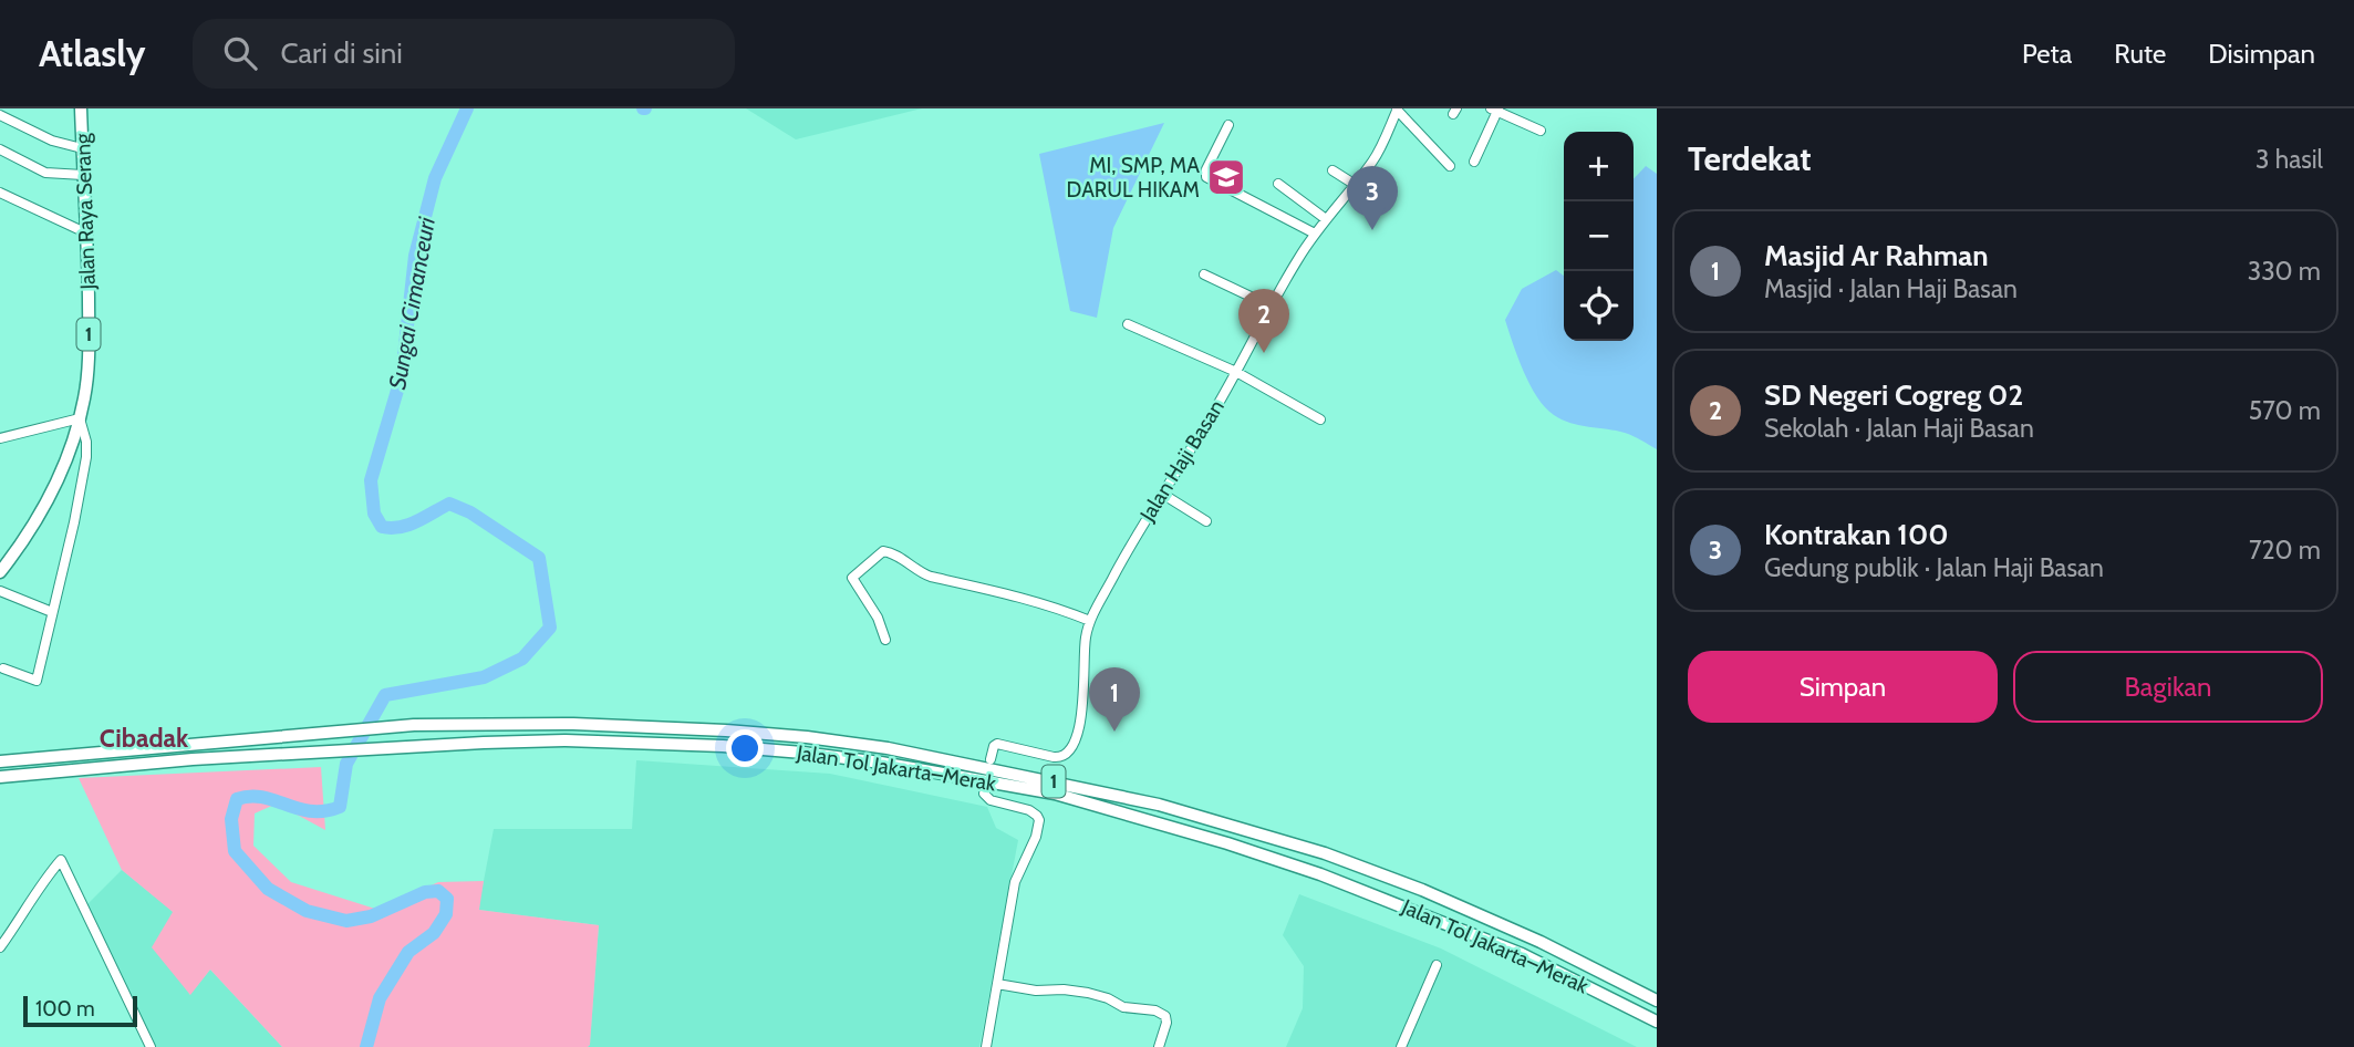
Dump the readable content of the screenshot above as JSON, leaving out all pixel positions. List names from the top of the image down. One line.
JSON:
{"streets":{"highway":["Jalan Raya Serang","1","Jalan Tol Jakarta–Merak"],"street":["Jalan Haji Basan"]},"districts":["Cibadak"],"water":["Sungai Cimanceuri"],"places":{"school or university":["MI, SMP, MA DARUL HIKAM"]},"scale_bar":"100 m","page":{"header":"Atlasly","search":"Cari di sini","nav":["Peta","Rute","Disimpan"],"heading":["Terdekat","3 hasil"],"map_buttons":["+","−"],"pins":["3","2","1"],"list":[{"mark":"1","name":"Masjid Ar Rahman","note":"Masjid · Jalan Haji Basan","value":"330 m"},{"mark":"2","name":"SD Negeri Cogreg 02","note":"Sekolah · Jalan Haji Basan","value":"570 m"},{"mark":"3","name":"Kontrakan 100","note":"Gedung publik · Jalan Haji Basan","value":"720 m"}],"buttons":["Simpan","Bagikan"],"scale":"100 m"}}
